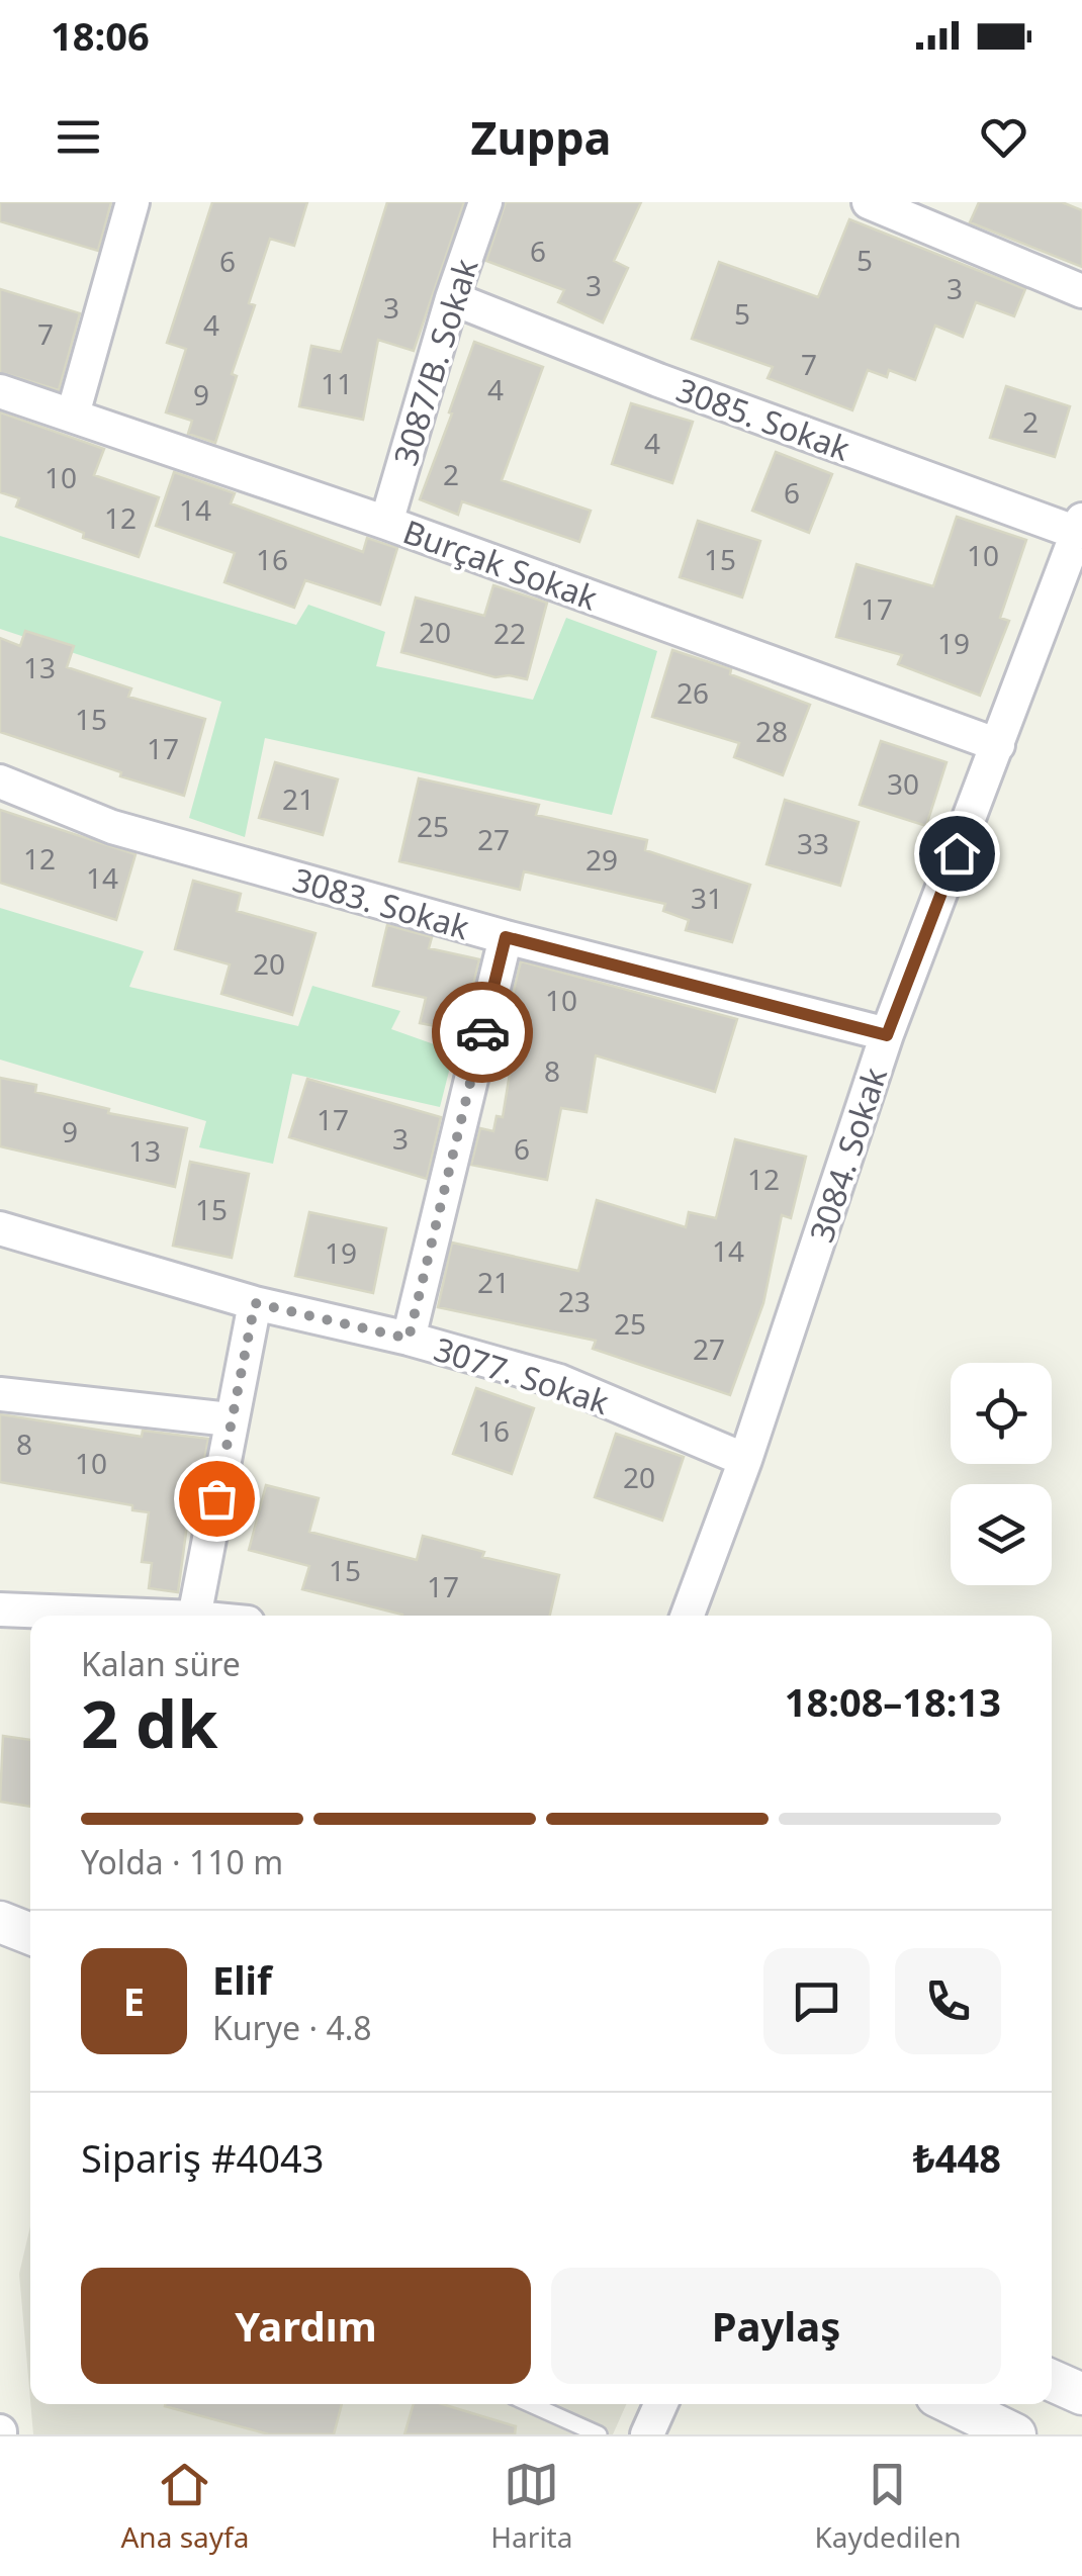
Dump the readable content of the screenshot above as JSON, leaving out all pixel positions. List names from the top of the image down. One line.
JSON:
{"streets":{"street":["3087/B. Sokak","3085. Sokak","Burçak Sokak","3083. Sokak","3084. Sokak","3077. Sokak"]},"crossings":[["3087/B. Sokak","3085. Sokak"],["3087/B. Sokak","Burçak Sokak"],["3085. Sokak","3084. Sokak"],["Burçak Sokak","3084. Sokak"],["3083. Sokak","3084. Sokak"],["3084. Sokak","3077. Sokak"]],"house_numbers":["6","5","6","3","3","3","5","4","7","7","11","4","9","2","4","2","10","6","14","12","10","16","15","17","20","22","19","13","26","15","28","17","30","21","25","27","33","12","29","14","31","20","10","8","17","9","3","6","13","12","15","14","19","21","23","25","27","16","8","10","20","15","17"],"page":{"status":"18:06","header":"Zuppa","heading":["2 dk","Kalan süre","18:08–18:13"],"panel":["Elif","Kurye · 4.8","Sipariş #4043","₺448"],"bar":"Yolda · 110 m","round":"E","buttons":["Yardım","Paylaş"],"tabs":["Ana sayfa","Harita","Kaydedilen"]}}
